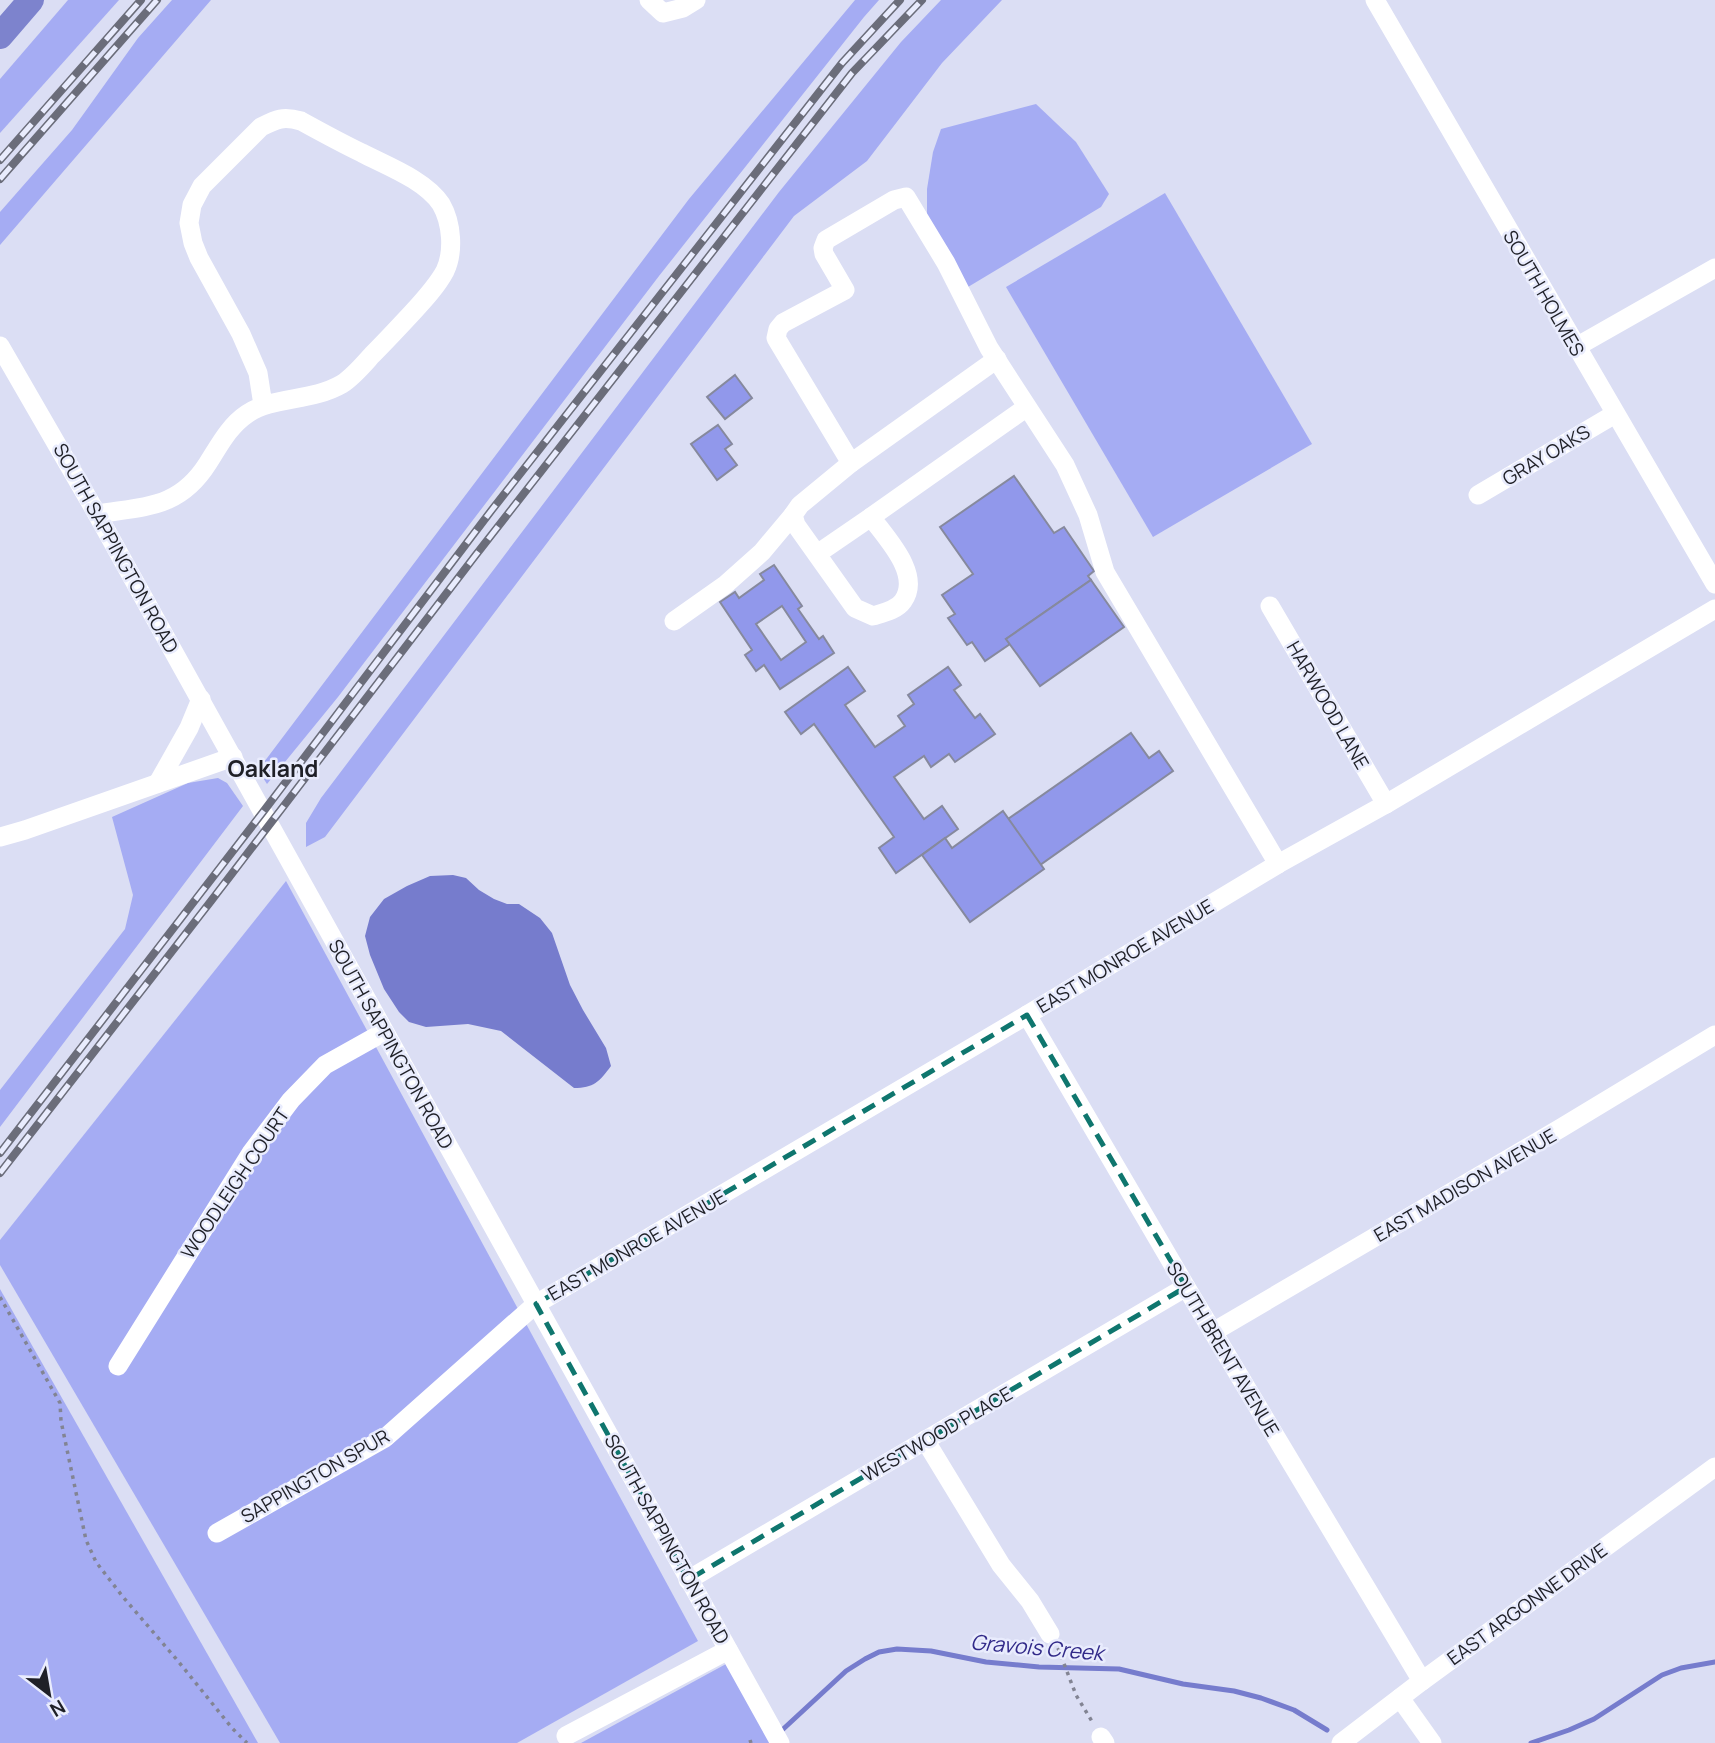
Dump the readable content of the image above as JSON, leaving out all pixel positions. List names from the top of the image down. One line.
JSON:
{"streets":{"street":["SOUTH HOLMES","GRAY OAKS","SOUTH SAPPINGTON ROAD","HARWOOD LANE","EAST MONROE AVENUE","WOODLEIGH COURT","EAST MADISON AVENUE","SOUTH BRENT AVENUE","WESTWOOD PLACE","SAPPINGTON SPUR","EAST ARGONNE DRIVE"]},"crossings":[["SOUTH HOLMES","GRAY OAKS"],["SOUTH SAPPINGTON ROAD","EAST MONROE AVENUE"],["SOUTH SAPPINGTON ROAD","WOODLEIGH COURT"],["SOUTH SAPPINGTON ROAD","WESTWOOD PLACE"],["SOUTH SAPPINGTON ROAD","SAPPINGTON SPUR"],["HARWOOD LANE","EAST MONROE AVENUE"],["EAST MONROE AVENUE","SOUTH BRENT AVENUE"],["EAST MONROE AVENUE","SAPPINGTON SPUR"],["EAST MADISON AVENUE","SOUTH BRENT AVENUE"],["SOUTH BRENT AVENUE","WESTWOOD PLACE"],["SOUTH BRENT AVENUE","EAST ARGONNE DRIVE"]],"districts":["Oakland"],"water":["Gravois Creek"],"north":"bottom right"}
